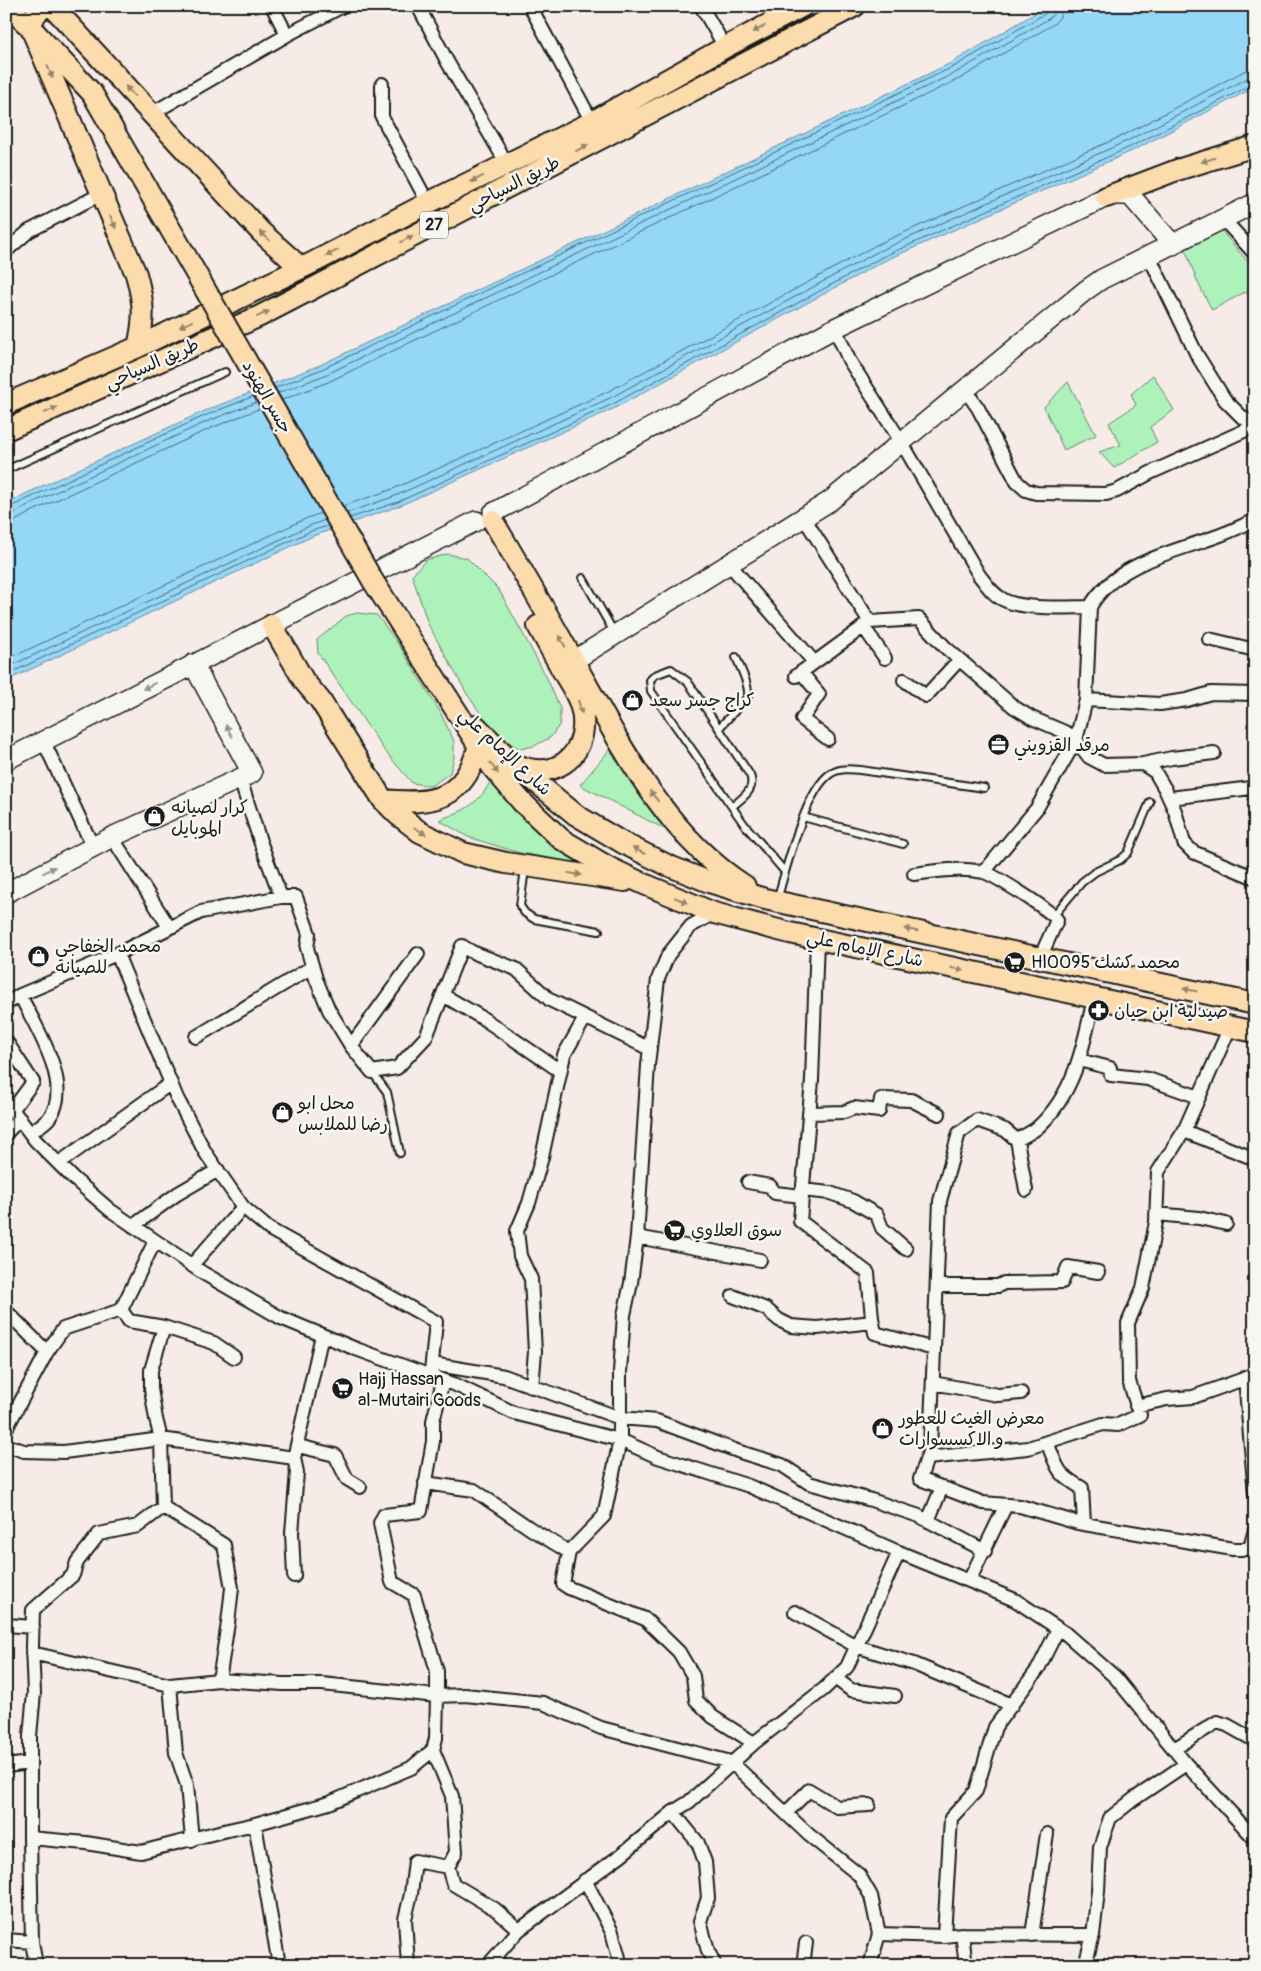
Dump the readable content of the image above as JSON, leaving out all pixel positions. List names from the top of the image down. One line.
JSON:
{"streets":{"main road":["طريق السياحي","27","جسر الهنود","شارع الإمام علي"]},"crossings":[["جسر الهنود","شارع الإمام علي"]],"places":{"shop":["كراج جسر سعد","كرار لصيانه الموبايل","محمد الخفاجي للصيانه","محل ابو رضا للملابس","معرض الغيث للعطور و الاكسسوارات"],"office":["مرقد القزويني"],"supermarket":["Hl0095 محمد كشك","سوق العلاوي","Hajj Hassan al-Mutairi Goods"],"pharmacy":["صيدلية ابن حيان"]}}
